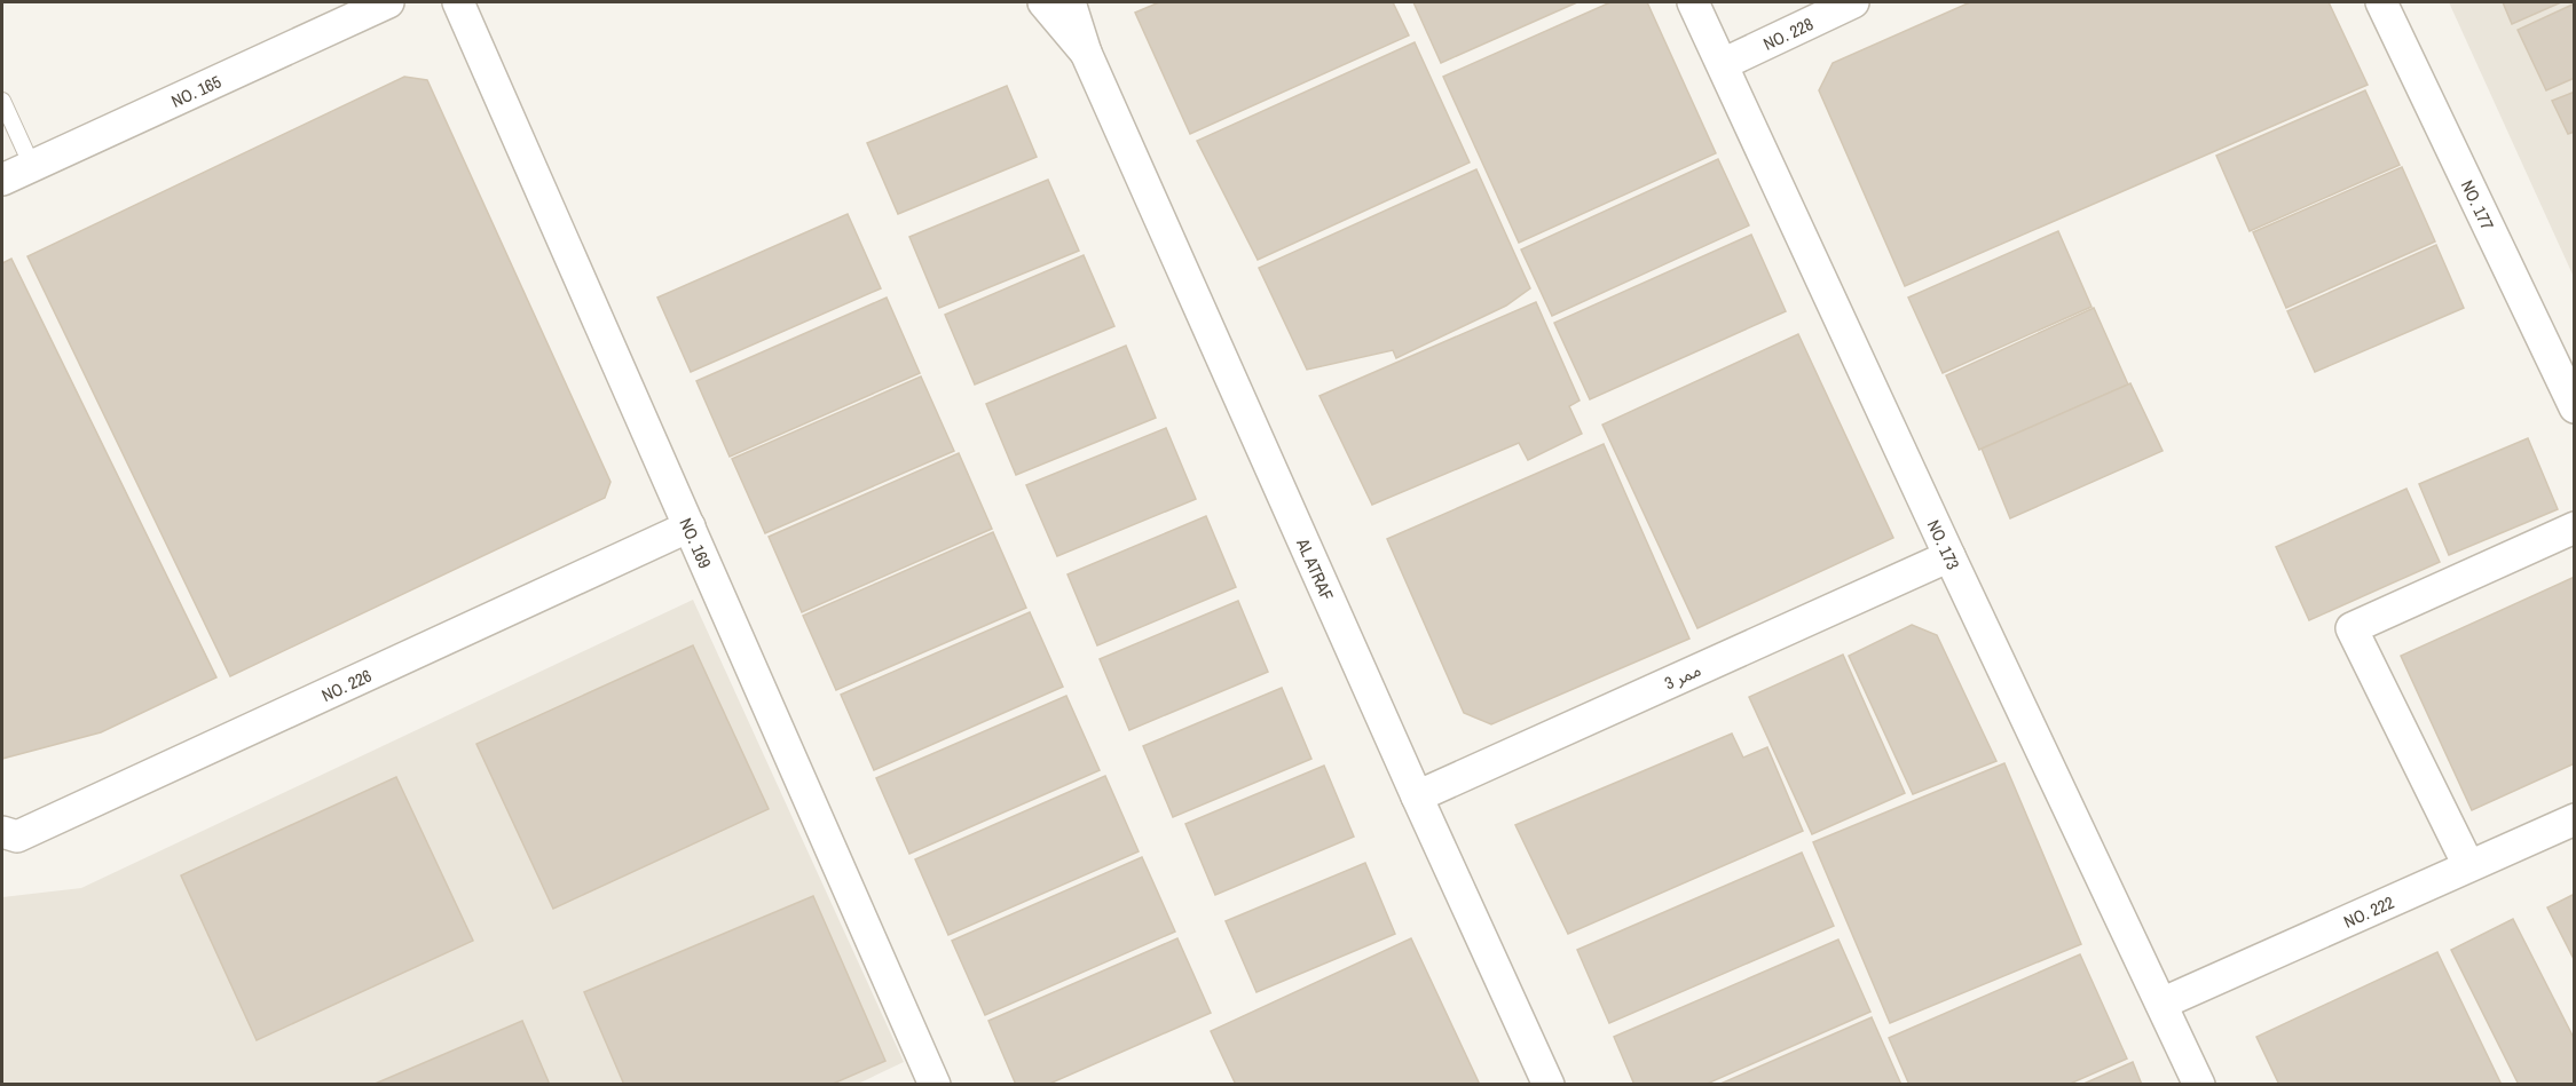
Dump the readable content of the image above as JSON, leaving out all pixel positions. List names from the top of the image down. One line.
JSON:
{"streets":{"street":["NO. 228","NO. 165","NO. 177","NO. 169","NO. 173","AL ATRAF","ممر 3","NO. 226","NO. 222"]},"crossings":[["NO. 228","NO. 173"],["NO. 169","NO. 226"],["NO. 173","ممر 3"],["NO. 173","NO. 222"],["AL ATRAF","ممر 3"]]}
